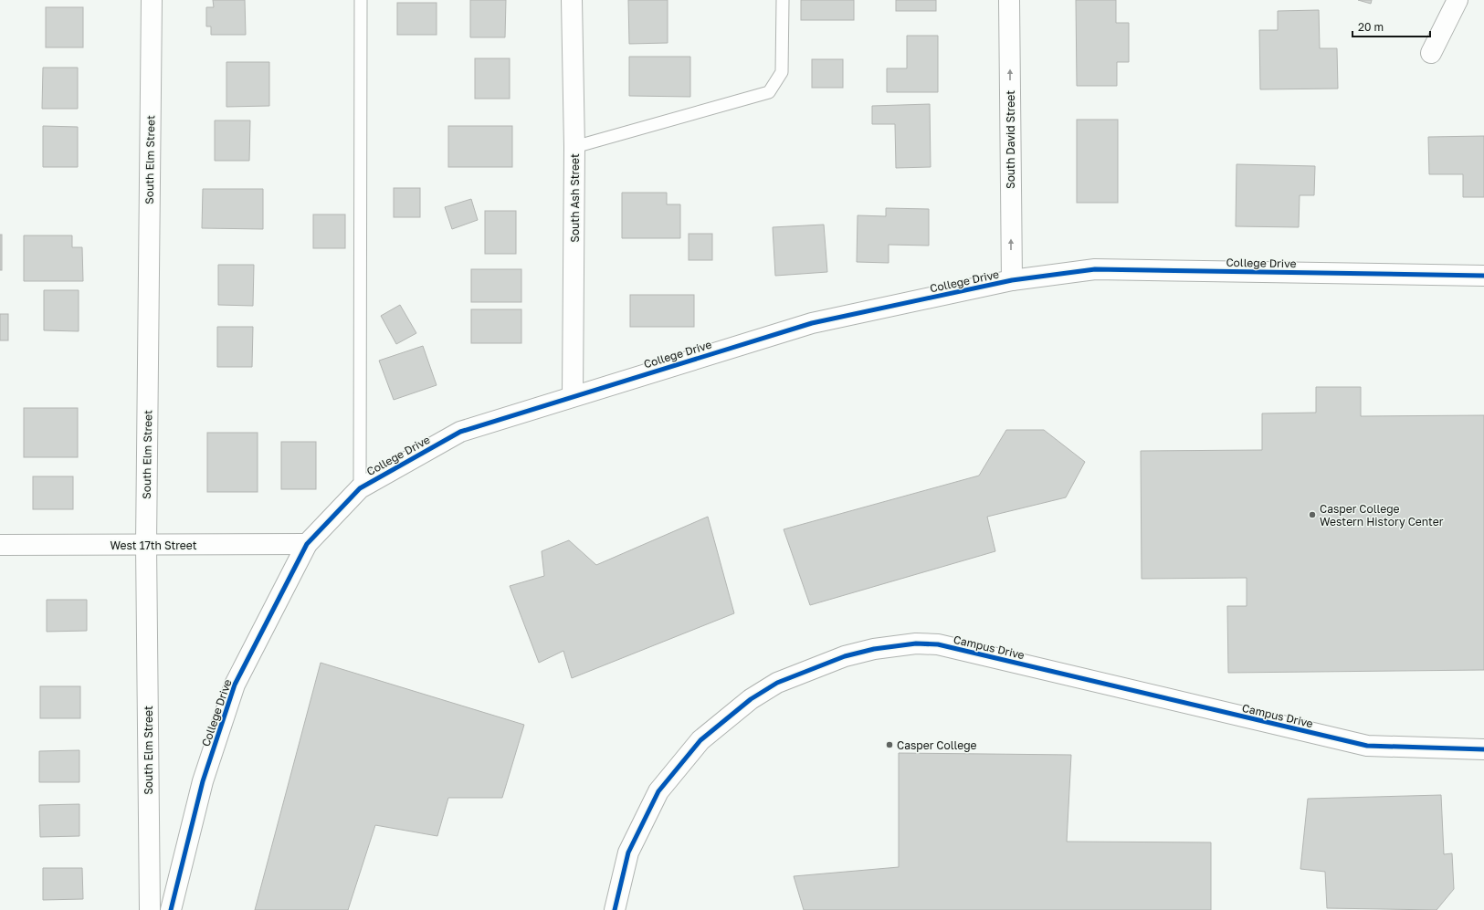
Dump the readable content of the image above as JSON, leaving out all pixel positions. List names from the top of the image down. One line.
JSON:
{"streets":{"street":["South David Street","South Elm Street","South Ash Street","College Drive","West 17th Street","Campus Drive"]},"crossings":[["South David Street","College Drive"],["South Elm Street","West 17th Street"],["South Ash Street","College Drive"],["College Drive","West 17th Street"]],"one_way":["South David Street"],"places":["Casper College Western History Center","Casper College"],"scale_bar":"20 m"}
